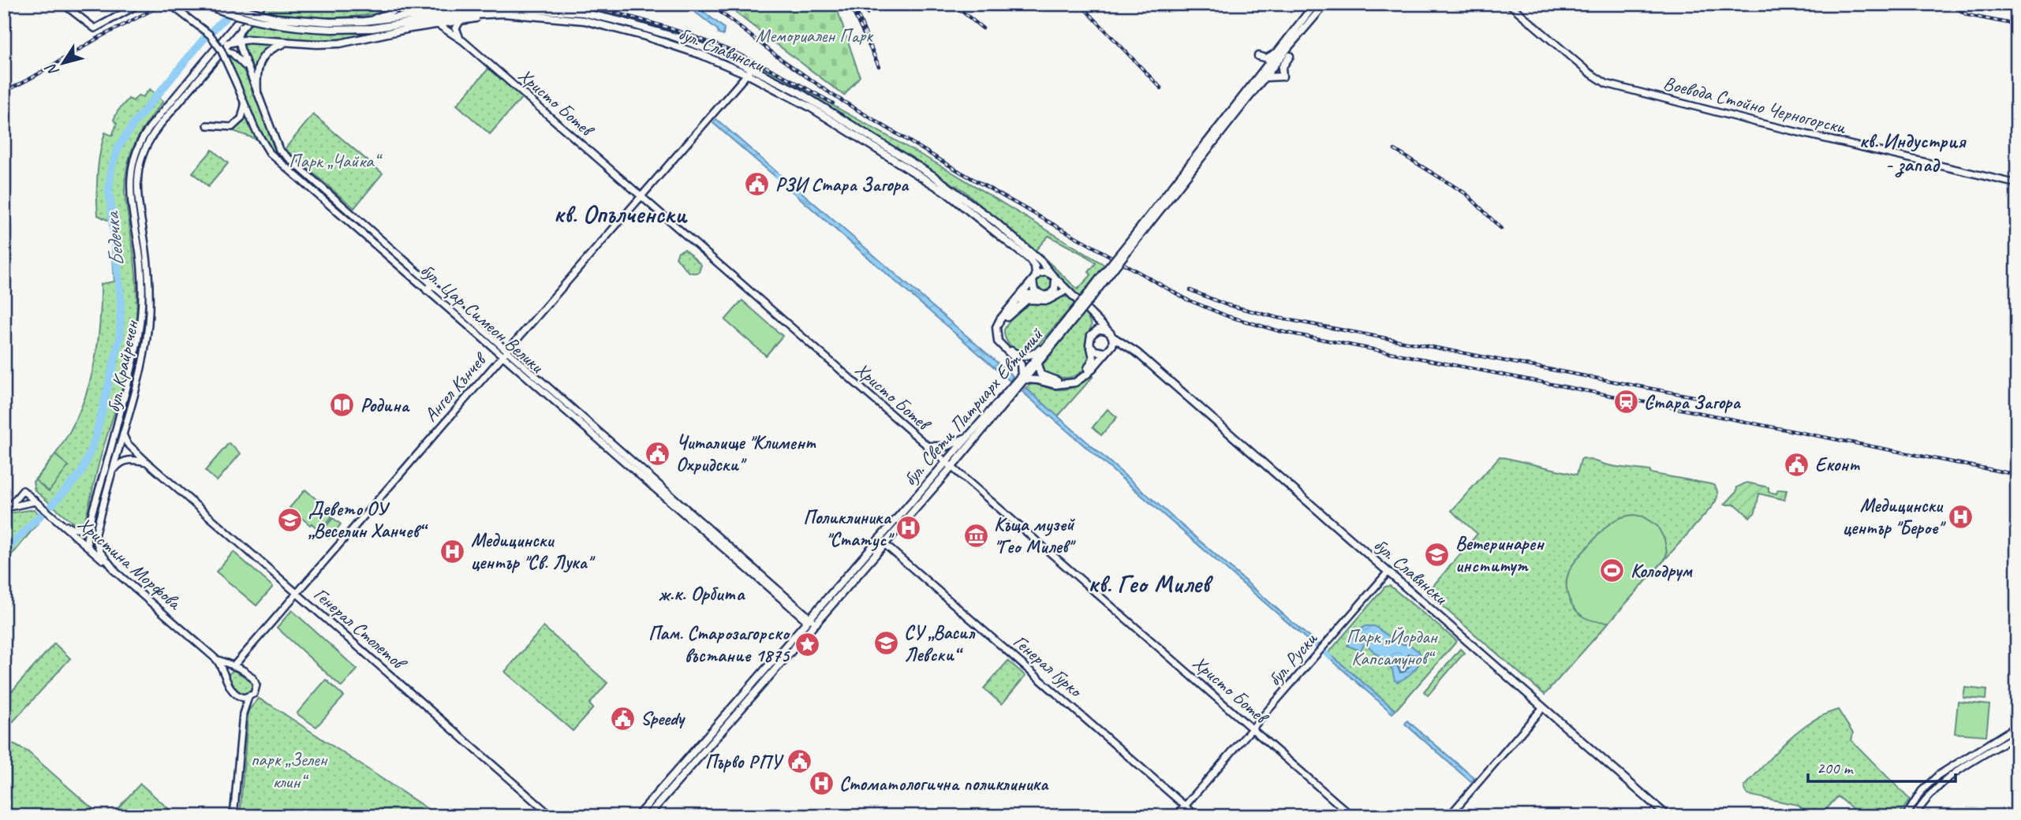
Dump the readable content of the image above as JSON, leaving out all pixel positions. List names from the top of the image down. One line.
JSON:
{"streets":{"main road":["бул. Славянски","Христо Ботев","Воевода Стойно Черногорски","бул. Цар Симеон Велики","бул. Крайречен","Ангел Кънчев","бул. Свети Патриарх Евтимий","Христина Морфова","Генерал Столетов","бул. Руски","Генерал Гурко"]},"crossings":[["бул. Славянски","Ангел Кънчев"],["бул. Славянски","бул. Руски"],["Христо Ботев","Ангел Кънчев"],["Христо Ботев","бул. Свети Патриарх Евтимий"],["Христо Ботев","бул. Руски"],["бул. Цар Симеон Велики","бул. Крайречен"],["бул. Цар Симеон Велики","Ангел Кънчев"],["бул. Цар Симеон Велики","бул. Свети Патриарх Евтимий"],["бул. Крайречен","Христина Морфова"],["бул. Крайречен","Генерал Столетов"],["Ангел Кънчев","Христина Морфова"],["Ангел Кънчев","Генерал Столетов"],["бул. Свети Патриарх Евтимий","Генерал Гурко"],["бул. Руски","Генерал Гурко"]],"districts":["кв. Индустрия - запад","кв. Опълченски","кв. Гео Милев","ж.к. Орбита"],"water":["Бедечка"],"parks":["Мемориален Парк","Парк „Чайка“","Парк „Йордан Капсамунов“","парк „Зелен клин“"],"places":{"public building":["РЗИ Стара Загора","Читалище \"Климент Охридски\"","Еконт","Speedy","Първо РПУ"],"station":["Стара Загора"],"library":["Родина"],"hospital":["Медицински център \"Берое\"","Поликлиника \"Статус\"","Медицински център \"Св. Лука\"","Стоматологична поликлиника"],"school or university":["Девето ОУ „Веселин Ханчев“","Ветеринарен институт","СУ „Васил Левски“"],"museum":["Къща музей \"Гео Милев\""],"sports":["Колодрум"],"place":["Пам. Старозагорско въстание 1875"]},"scale_bar":"200 m","north":"bottom left"}
